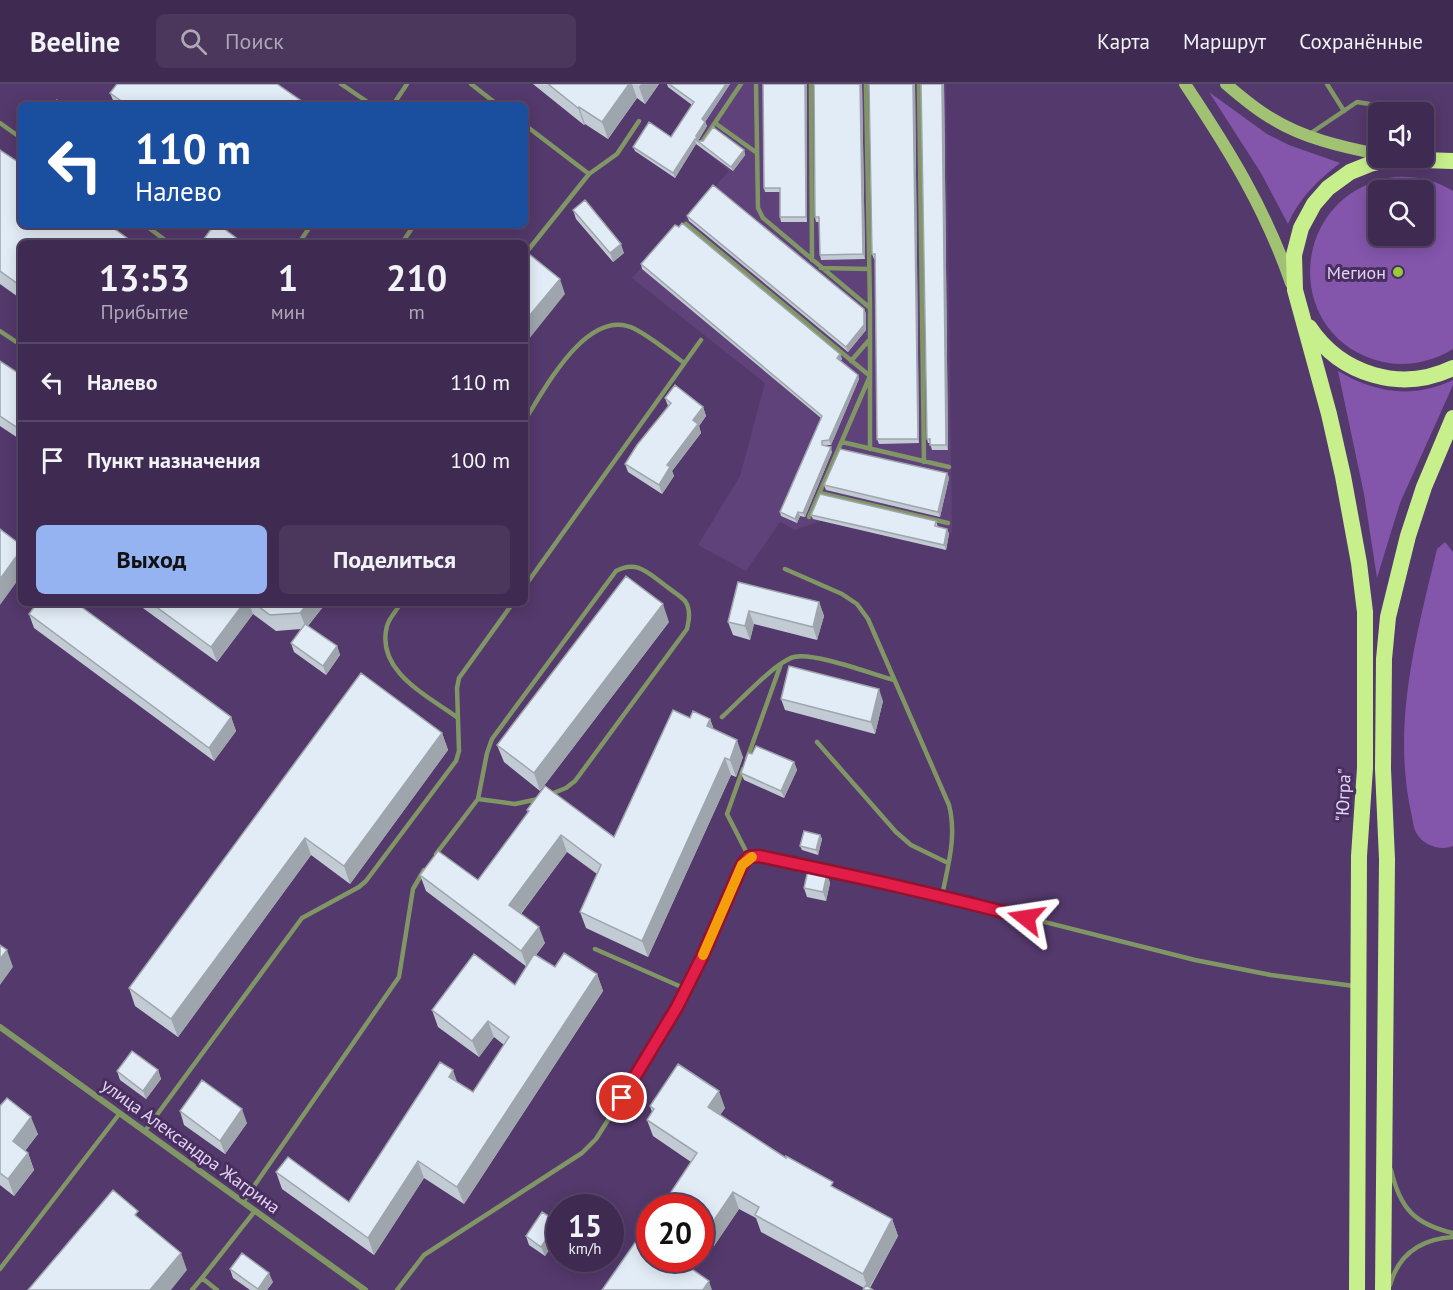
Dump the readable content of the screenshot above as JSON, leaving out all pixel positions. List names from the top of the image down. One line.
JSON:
{"streets":{"highway":["\"Югра\""],"street":["улица Александра Жагрина"]},"places":["Мегион"],"page":{"header":"Beeline","search":"Поиск","nav":["Карта","Маршрут","Сохранённые"],"turn":["110 m","Налево"],"eta":["13:53","Прибытие","1","мин","210","m"],"list":[{"name":"Налево","value":"110 m"},{"name":"Пункт назначения","value":"100 m"}],"buttons":["Выход","Поделиться"],"speed":"15 km/h","limit":"20"}}
